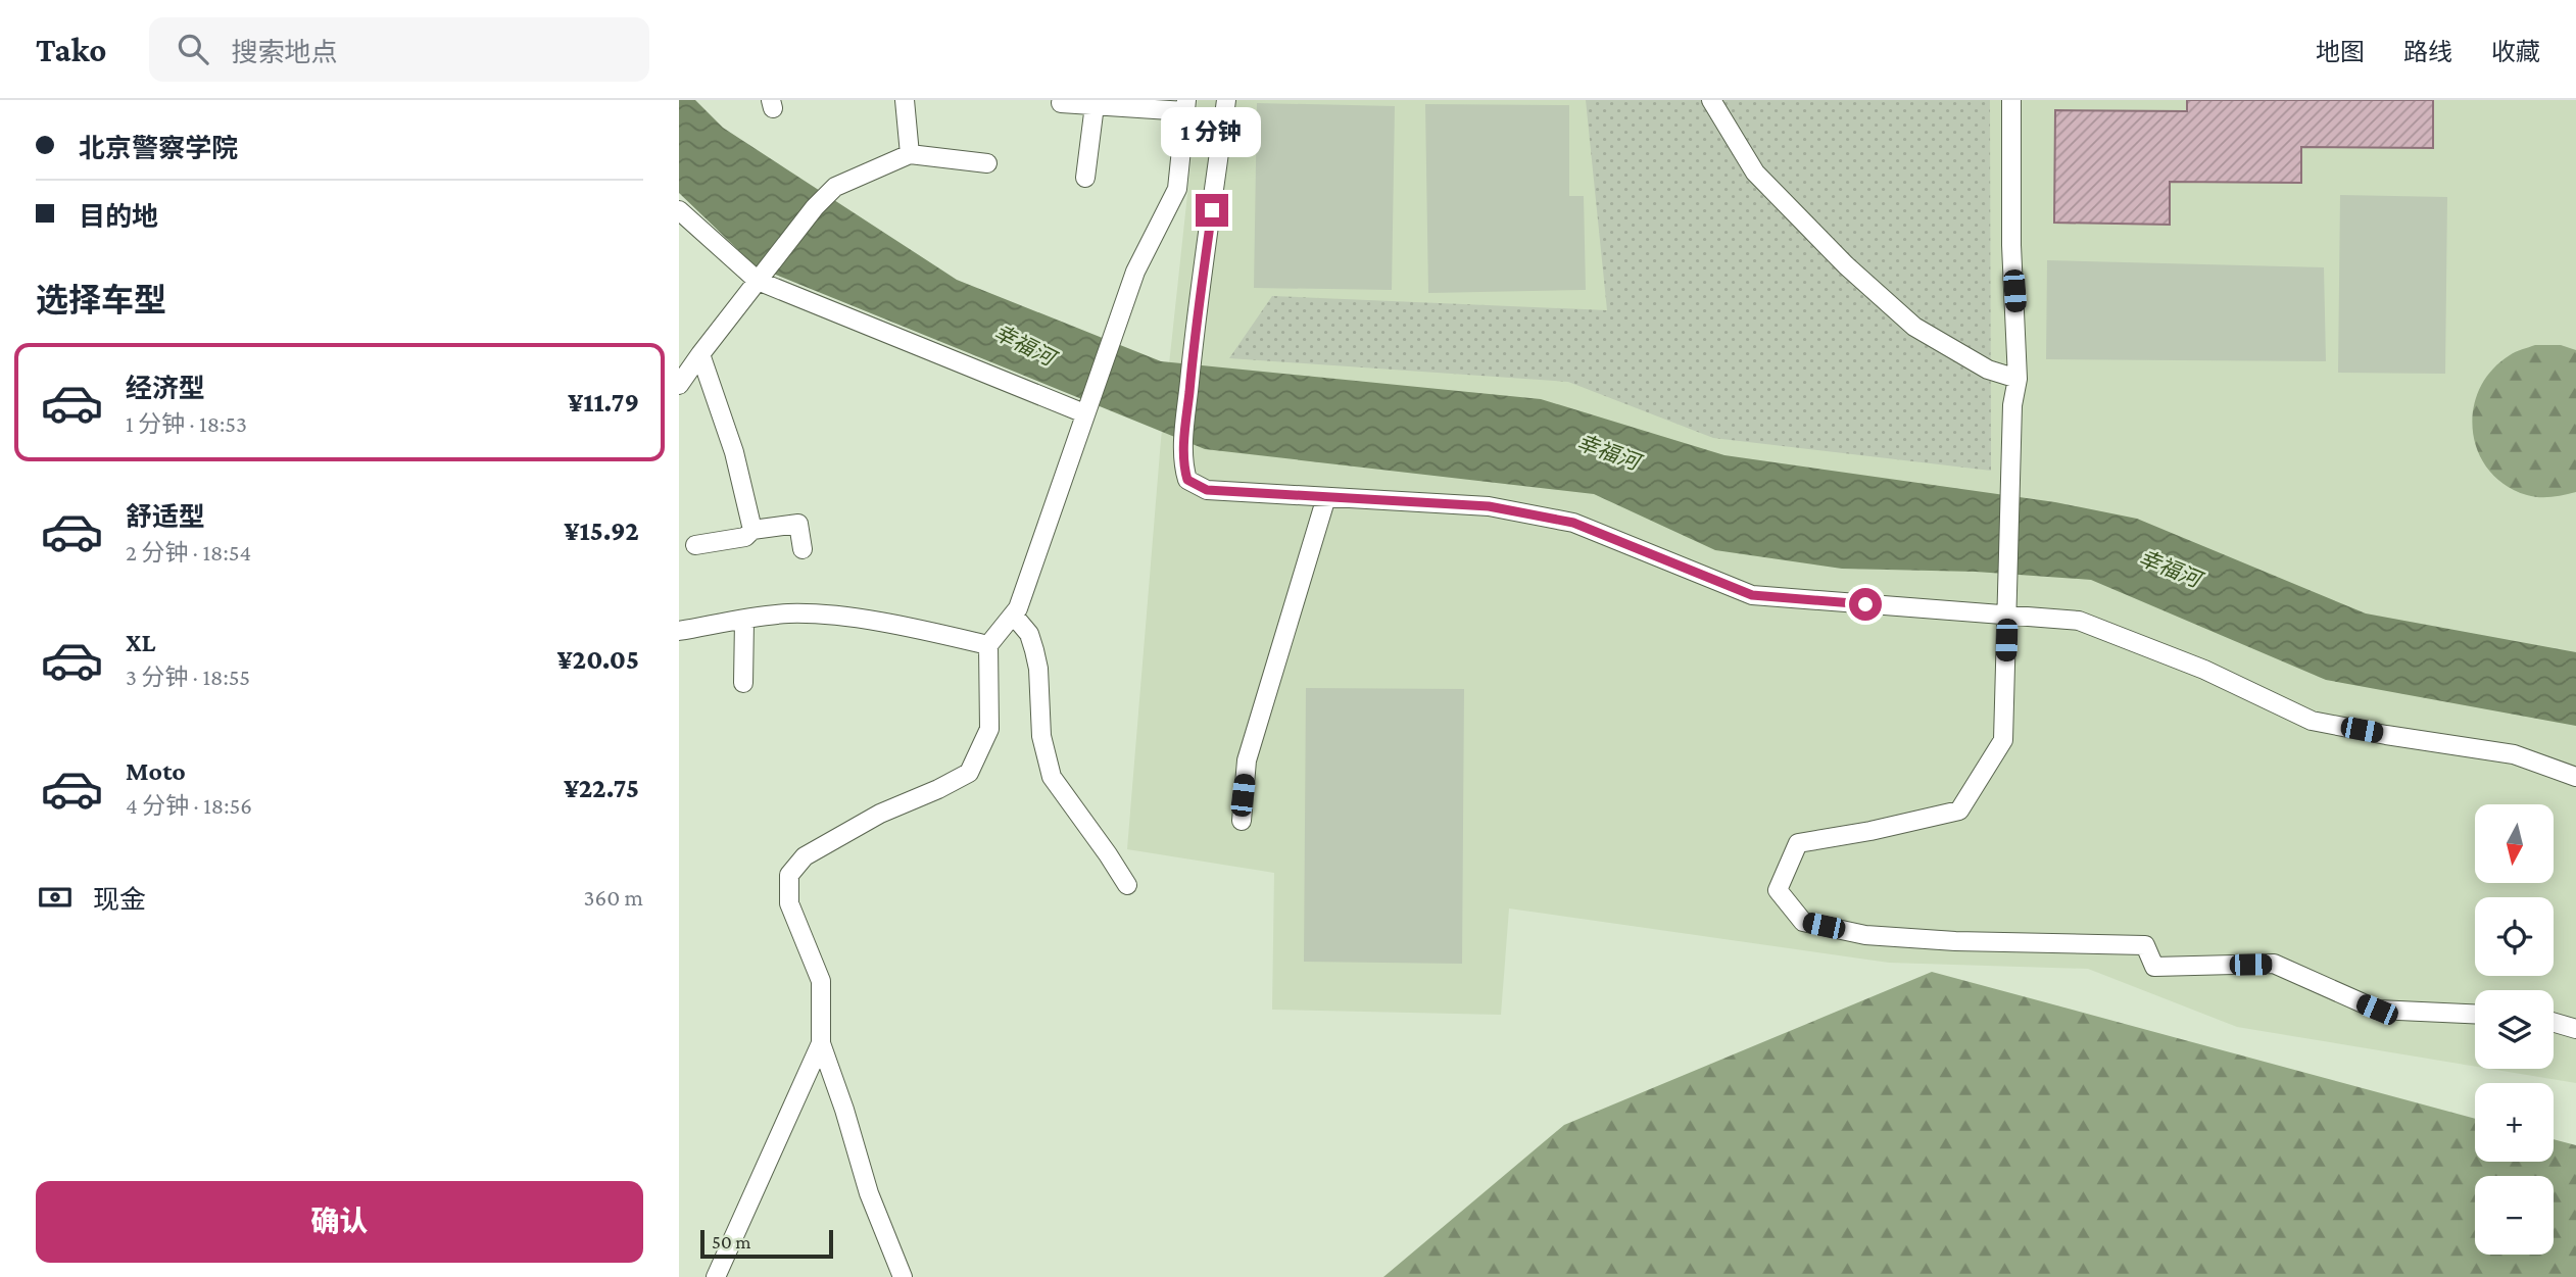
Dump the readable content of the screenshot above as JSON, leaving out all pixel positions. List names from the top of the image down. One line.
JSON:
{"water":["幸福河"],"scale_bar":"50 m","north":"bottom","page":{"header":"Tako","search":"搜索地点","nav":["地图","路线","收藏"],"banner":["北京警察学院","目的地"],"bubble":"1 分钟","heading":"选择车型","list":[{"name":"经济型","note":"1 分钟 · 18:53","value":"¥11.79"},{"name":"舒适型","note":"2 分钟 · 18:54","value":"¥15.92"},{"name":"XL","note":"3 分钟 · 18:55","value":"¥20.05"},{"name":"Moto","note":"4 分钟 · 18:56","value":"¥22.75"}],"map_buttons":["+","−"],"pay":["现金","360 m"],"buttons":"确认","scale":"50 m"}}
